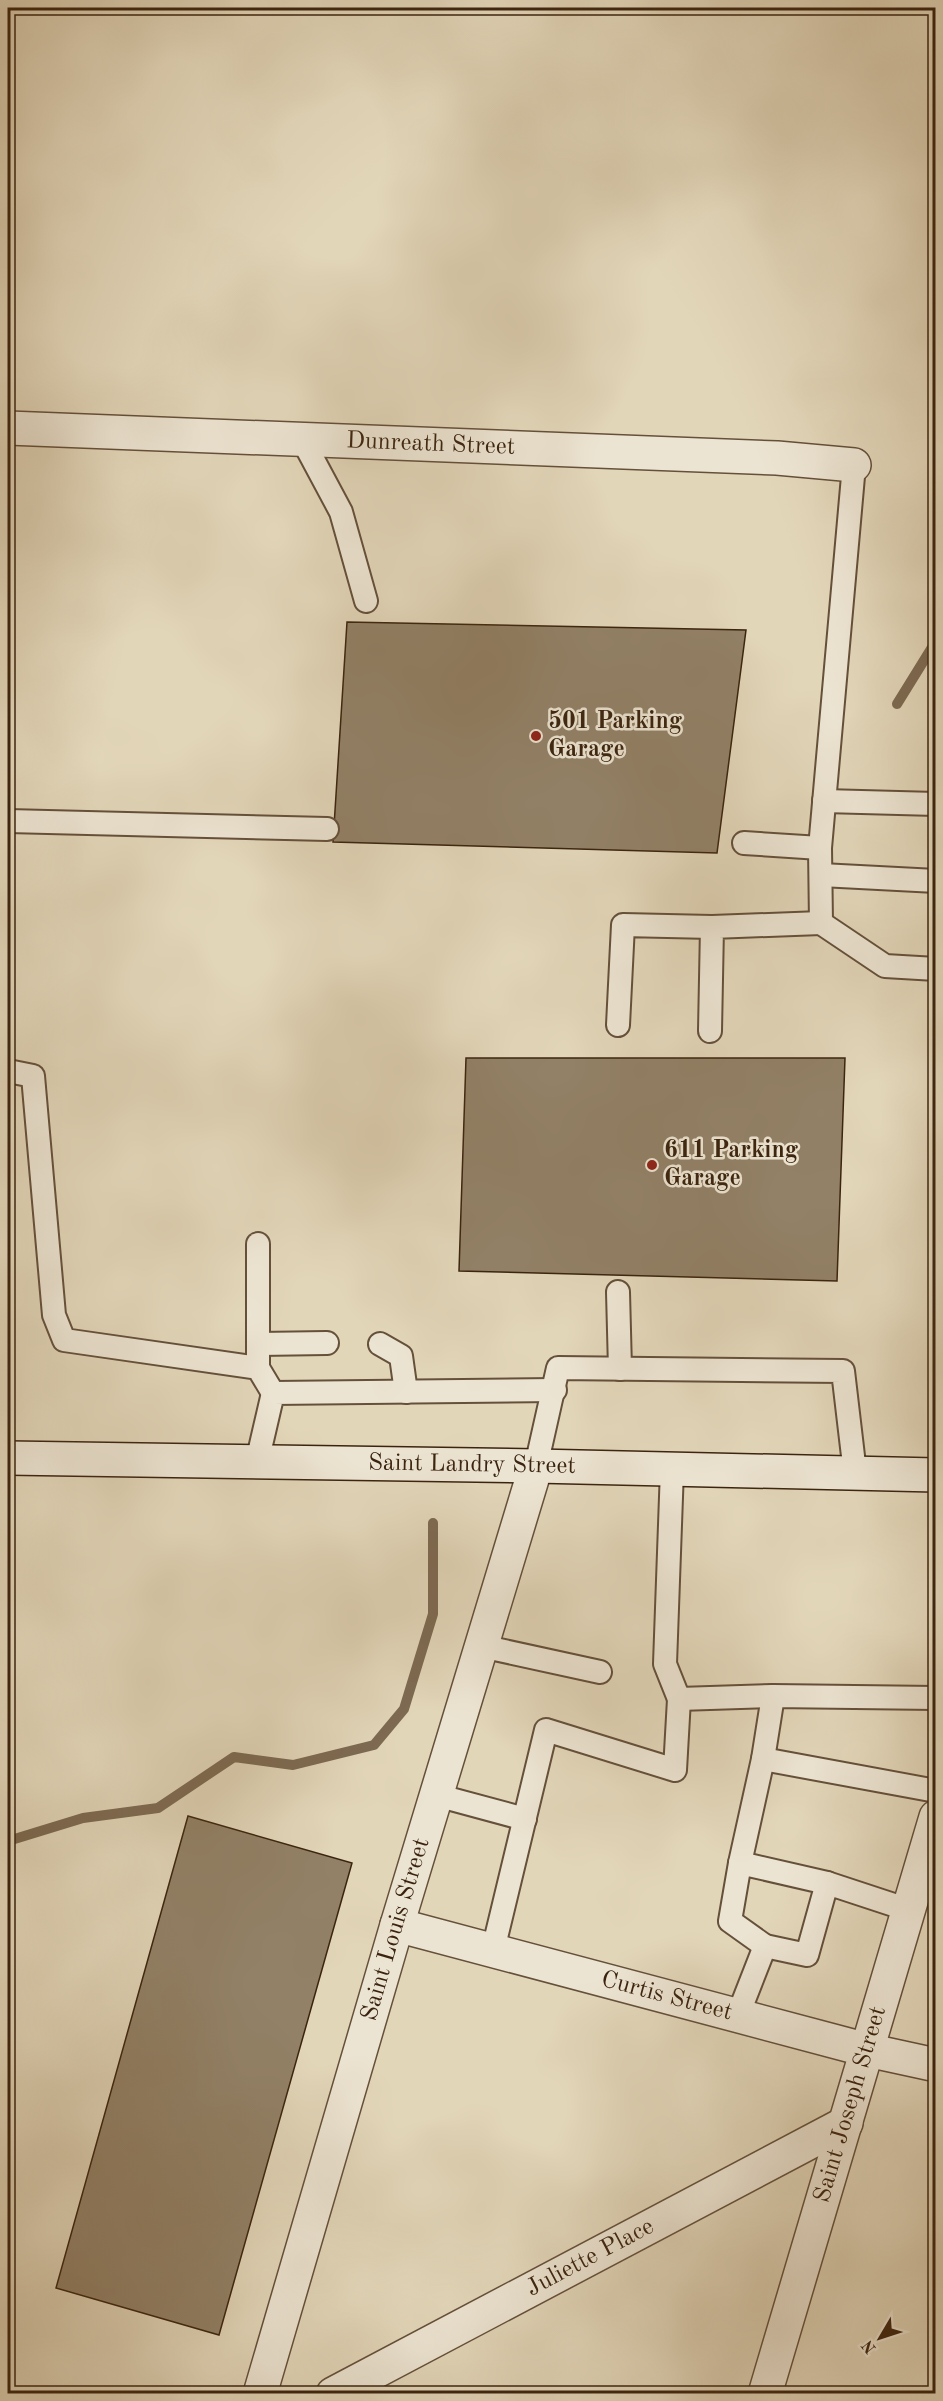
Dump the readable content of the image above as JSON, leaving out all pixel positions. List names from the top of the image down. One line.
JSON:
{"streets":{"street":["Dunreath Street","Saint Landry Street","Saint Louis Street","Curtis Street","Saint Joseph Street","Juliette Place"]},"crossings":[["Saint Landry Street","Saint Louis Street"],["Saint Louis Street","Curtis Street"],["Curtis Street","Saint Joseph Street"],["Saint Joseph Street","Juliette Place"]],"places":["501 Parking Garage","611 Parking Garage"],"north":"bottom left"}
